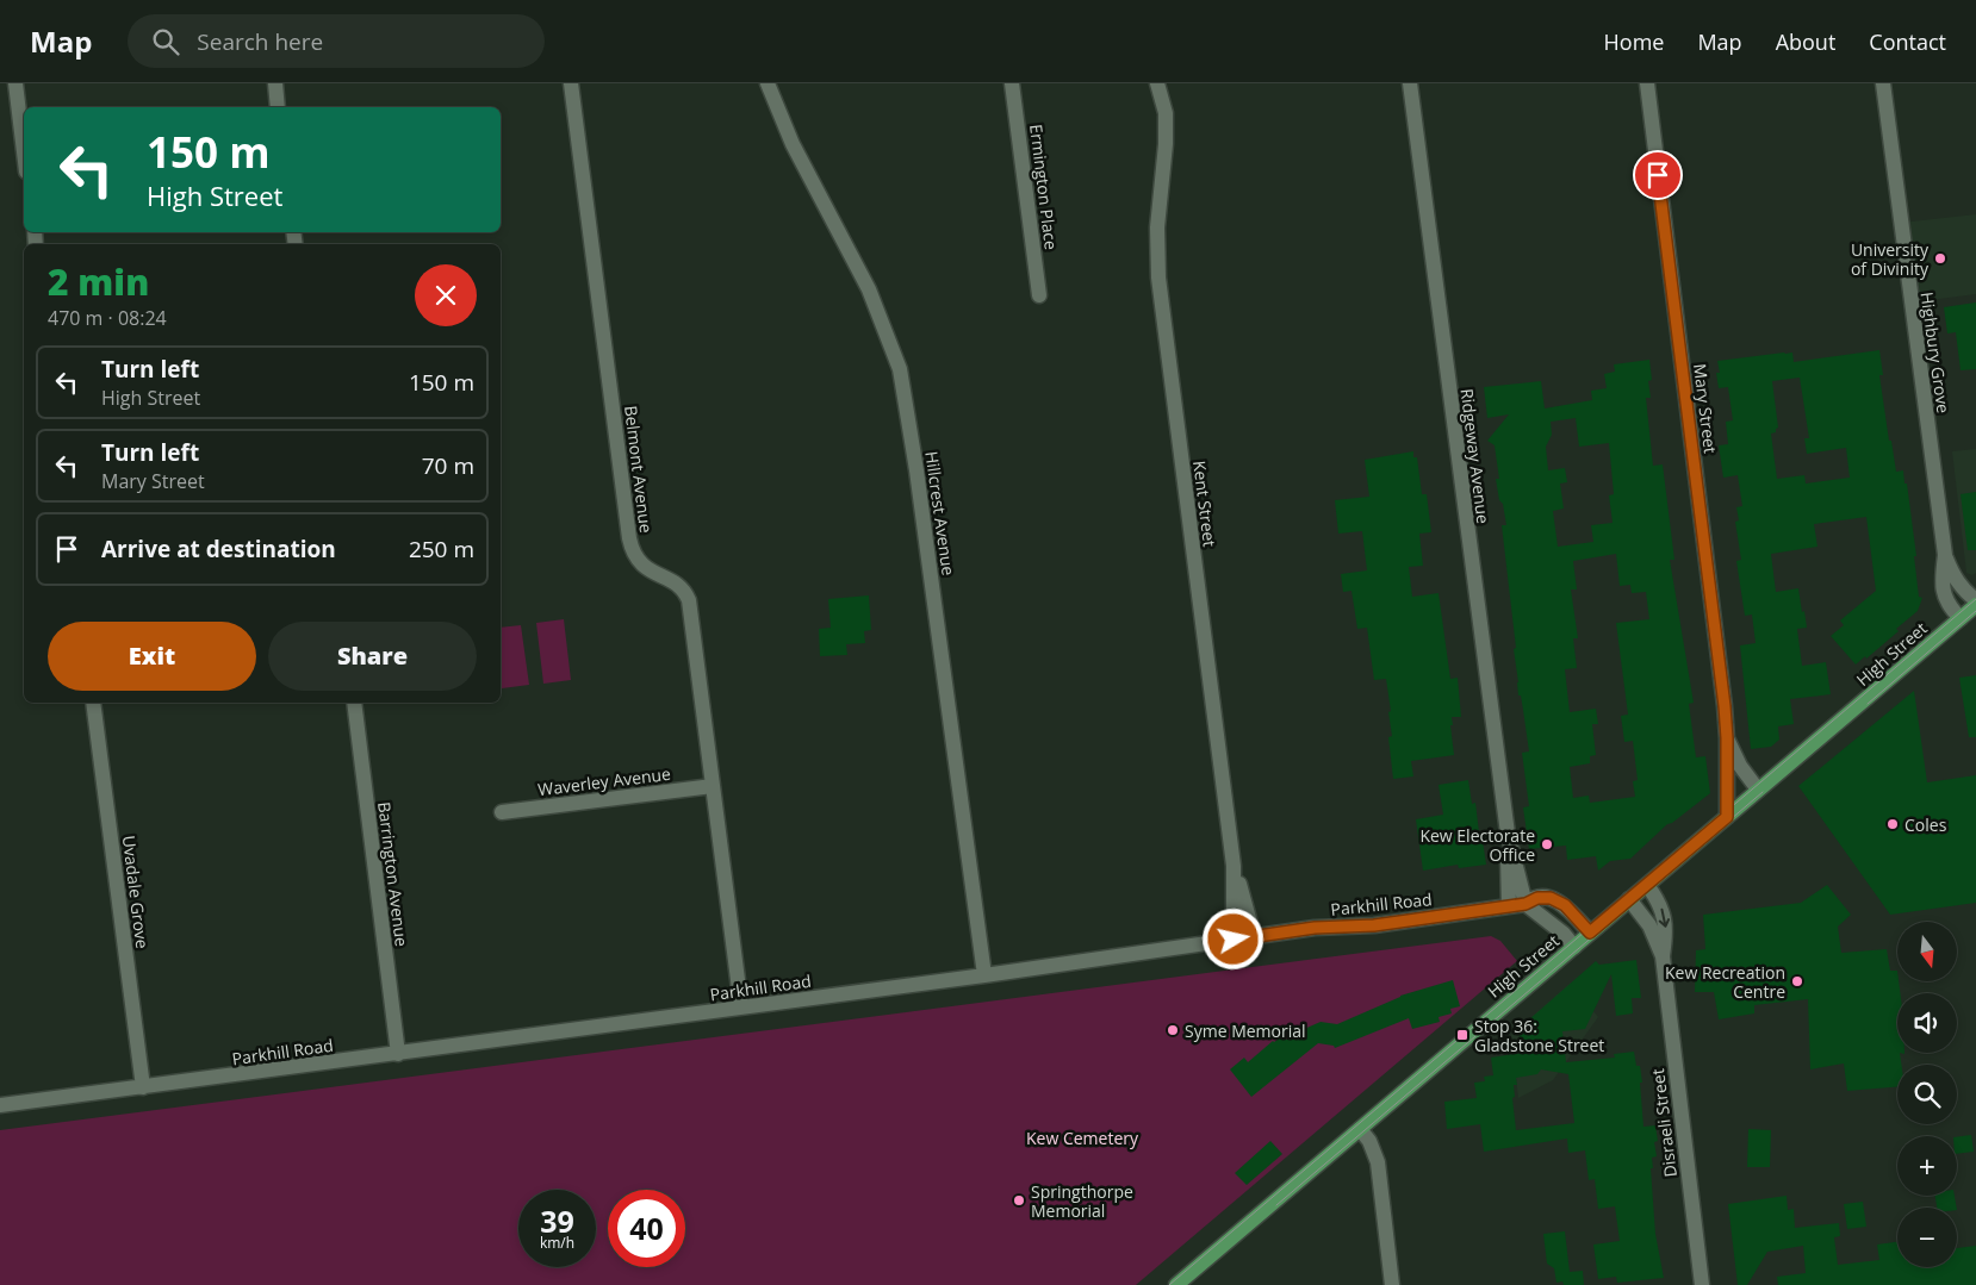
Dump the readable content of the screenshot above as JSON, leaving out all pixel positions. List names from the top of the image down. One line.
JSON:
{"streets":{"main road":["High Street"],"street":["Ermington Place","Highbury Grove","Mary Street","Ridgeway Avenue","Belmont Avenue","Kent Street","Hillcrest Avenue","Waverley Avenue","Barrington Avenue","Uvadale Grove","Parkhill Road","Disraeli Street"]},"crossings":[["Highbury Grove","High Street"],["Mary Street","High Street"],["Ridgeway Avenue","Parkhill Road"],["Belmont Avenue","Waverley Avenue"],["Belmont Avenue","Parkhill Road"],["Kent Street","Parkhill Road"],["Hillcrest Avenue","Parkhill Road"],["High Street","Parkhill Road"],["High Street","Disraeli Street"],["Barrington Avenue","Parkhill Road"],["Uvadale Grove","Parkhill Road"]],"parks":["Kew Cemetery"],"places":{"other":["University of Divinity","Coles","Kew Electorate Office","Kew Recreation Centre","Syme Memorial","Springthorpe Memorial"],"transit":["Stop 36: Gladstone Street"]},"north":"bottom","page":{"header":"Map","search":"Search here","nav":["Home","Map","About","Contact"],"turn":["150 m","High Street"],"heading":["2 min","470 m · 08:24"],"list":[{"name":"Turn left","note":"High Street","value":"150 m"},{"name":"Turn left","note":"Mary Street","value":"70 m"},{"name":"Arrive at destination","value":"250 m"}],"buttons":["Exit","Share"],"map_buttons":["+","−"],"speed":"39 km/h","limit":"40"}}
